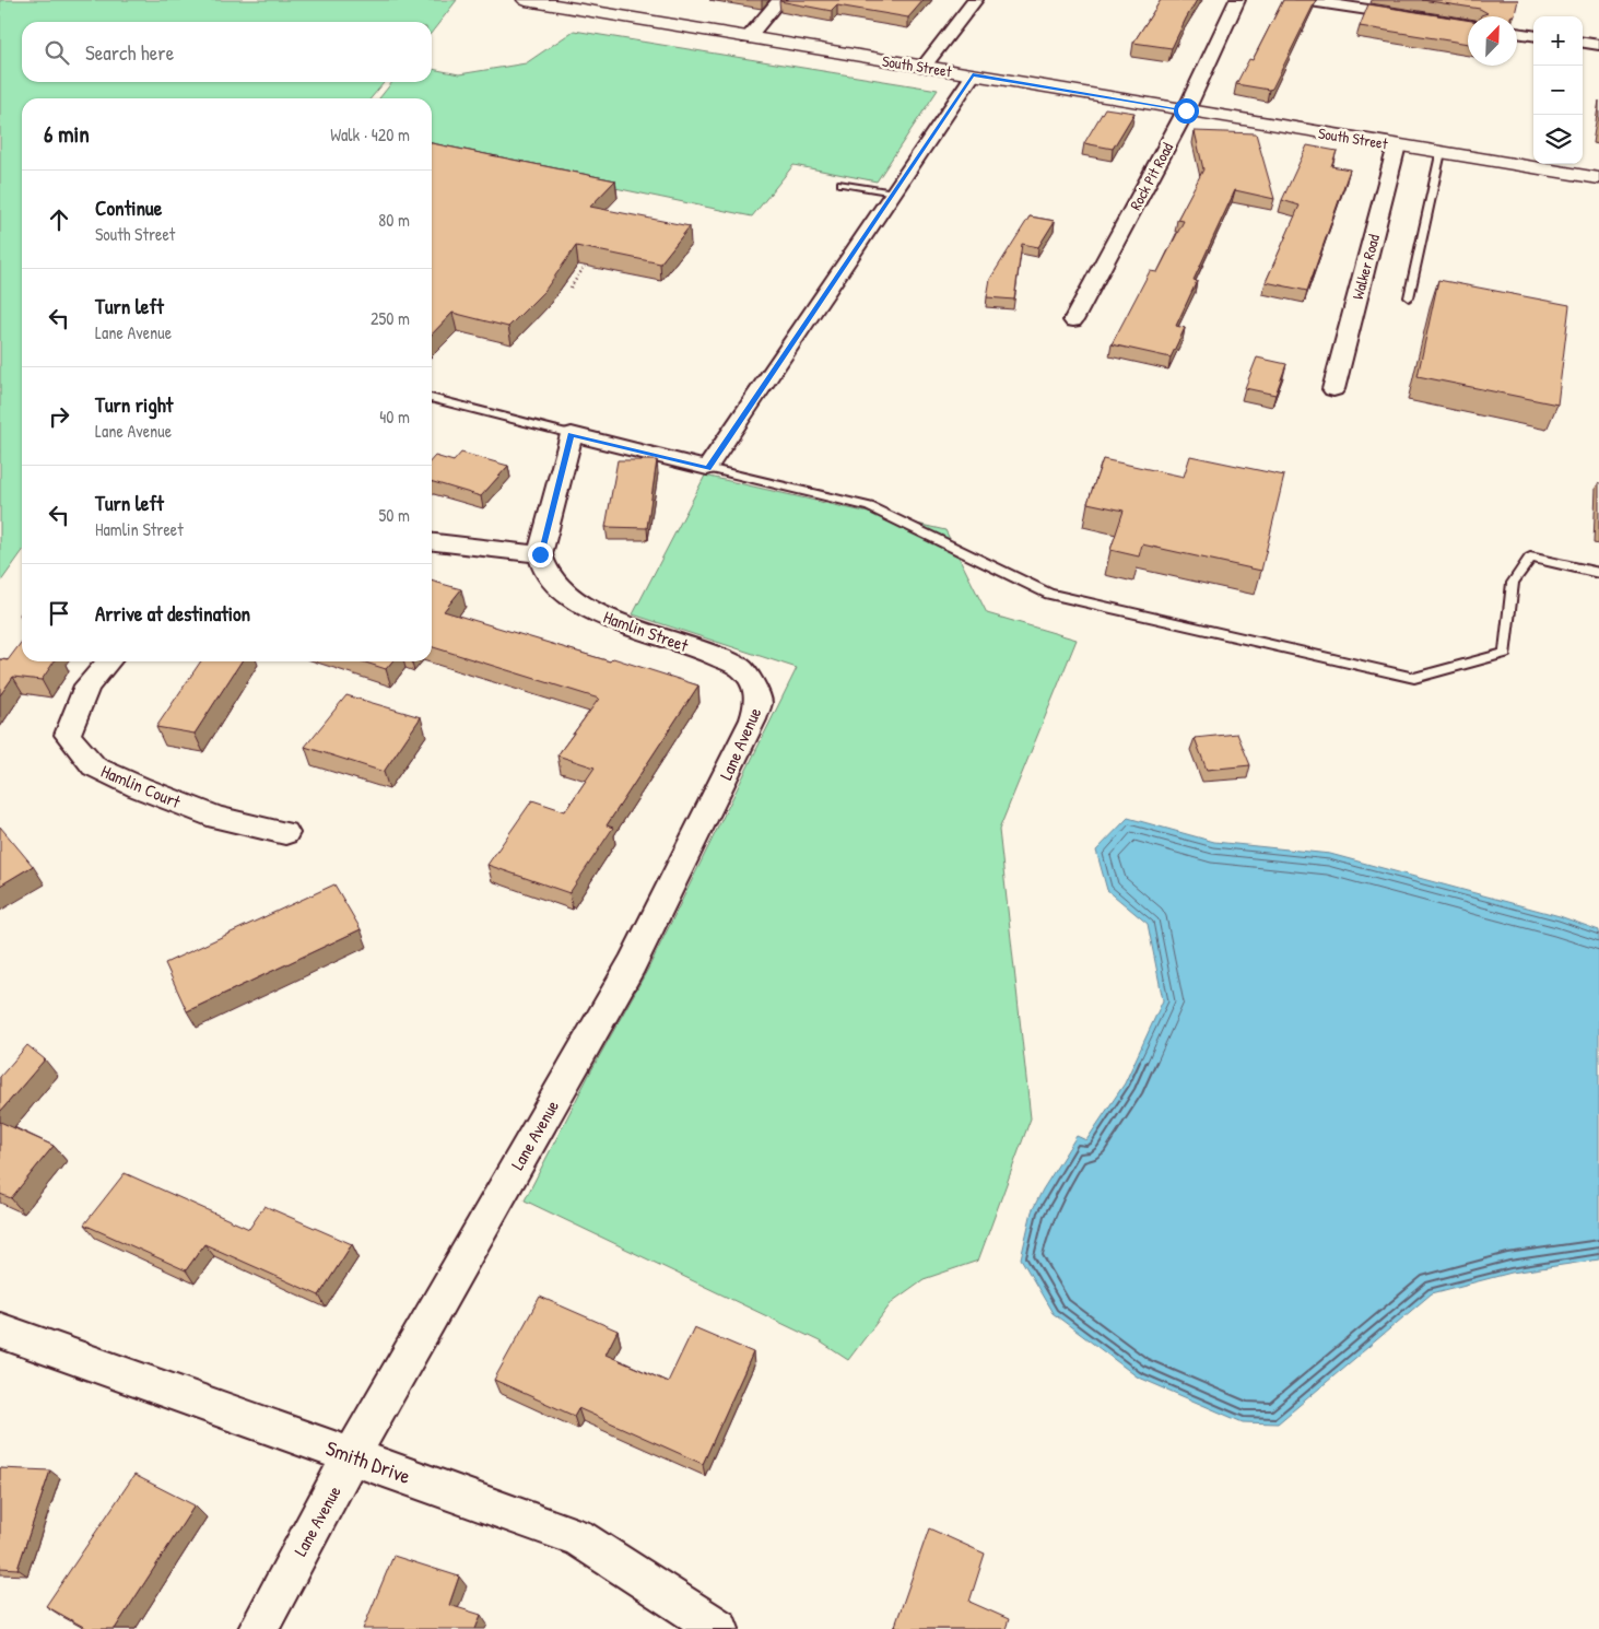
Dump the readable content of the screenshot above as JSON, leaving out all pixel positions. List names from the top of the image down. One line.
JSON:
{"streets":{"main road":["South Street"],"street":["Rock Pit Road","Walker Road","Hamlin Street","Lane Avenue","Hamlin Court","Smith Drive"]},"crossings":[["South Street","Rock Pit Road"],["South Street","Walker Road"],["Hamlin Street","Lane Avenue"],["Lane Avenue","Smith Drive"]],"north":"top right","page":{"map_buttons":["+","−"],"search":"Search here","heading":["6 min","Walk · 420 m"],"list":[["Continue","South Street","80 m"],["Turn left","Lane Avenue","250 m"],["Turn right","Lane Avenue","40 m"],["Turn left","Hamlin Street","50 m"],"Arrive at destination"]}}
